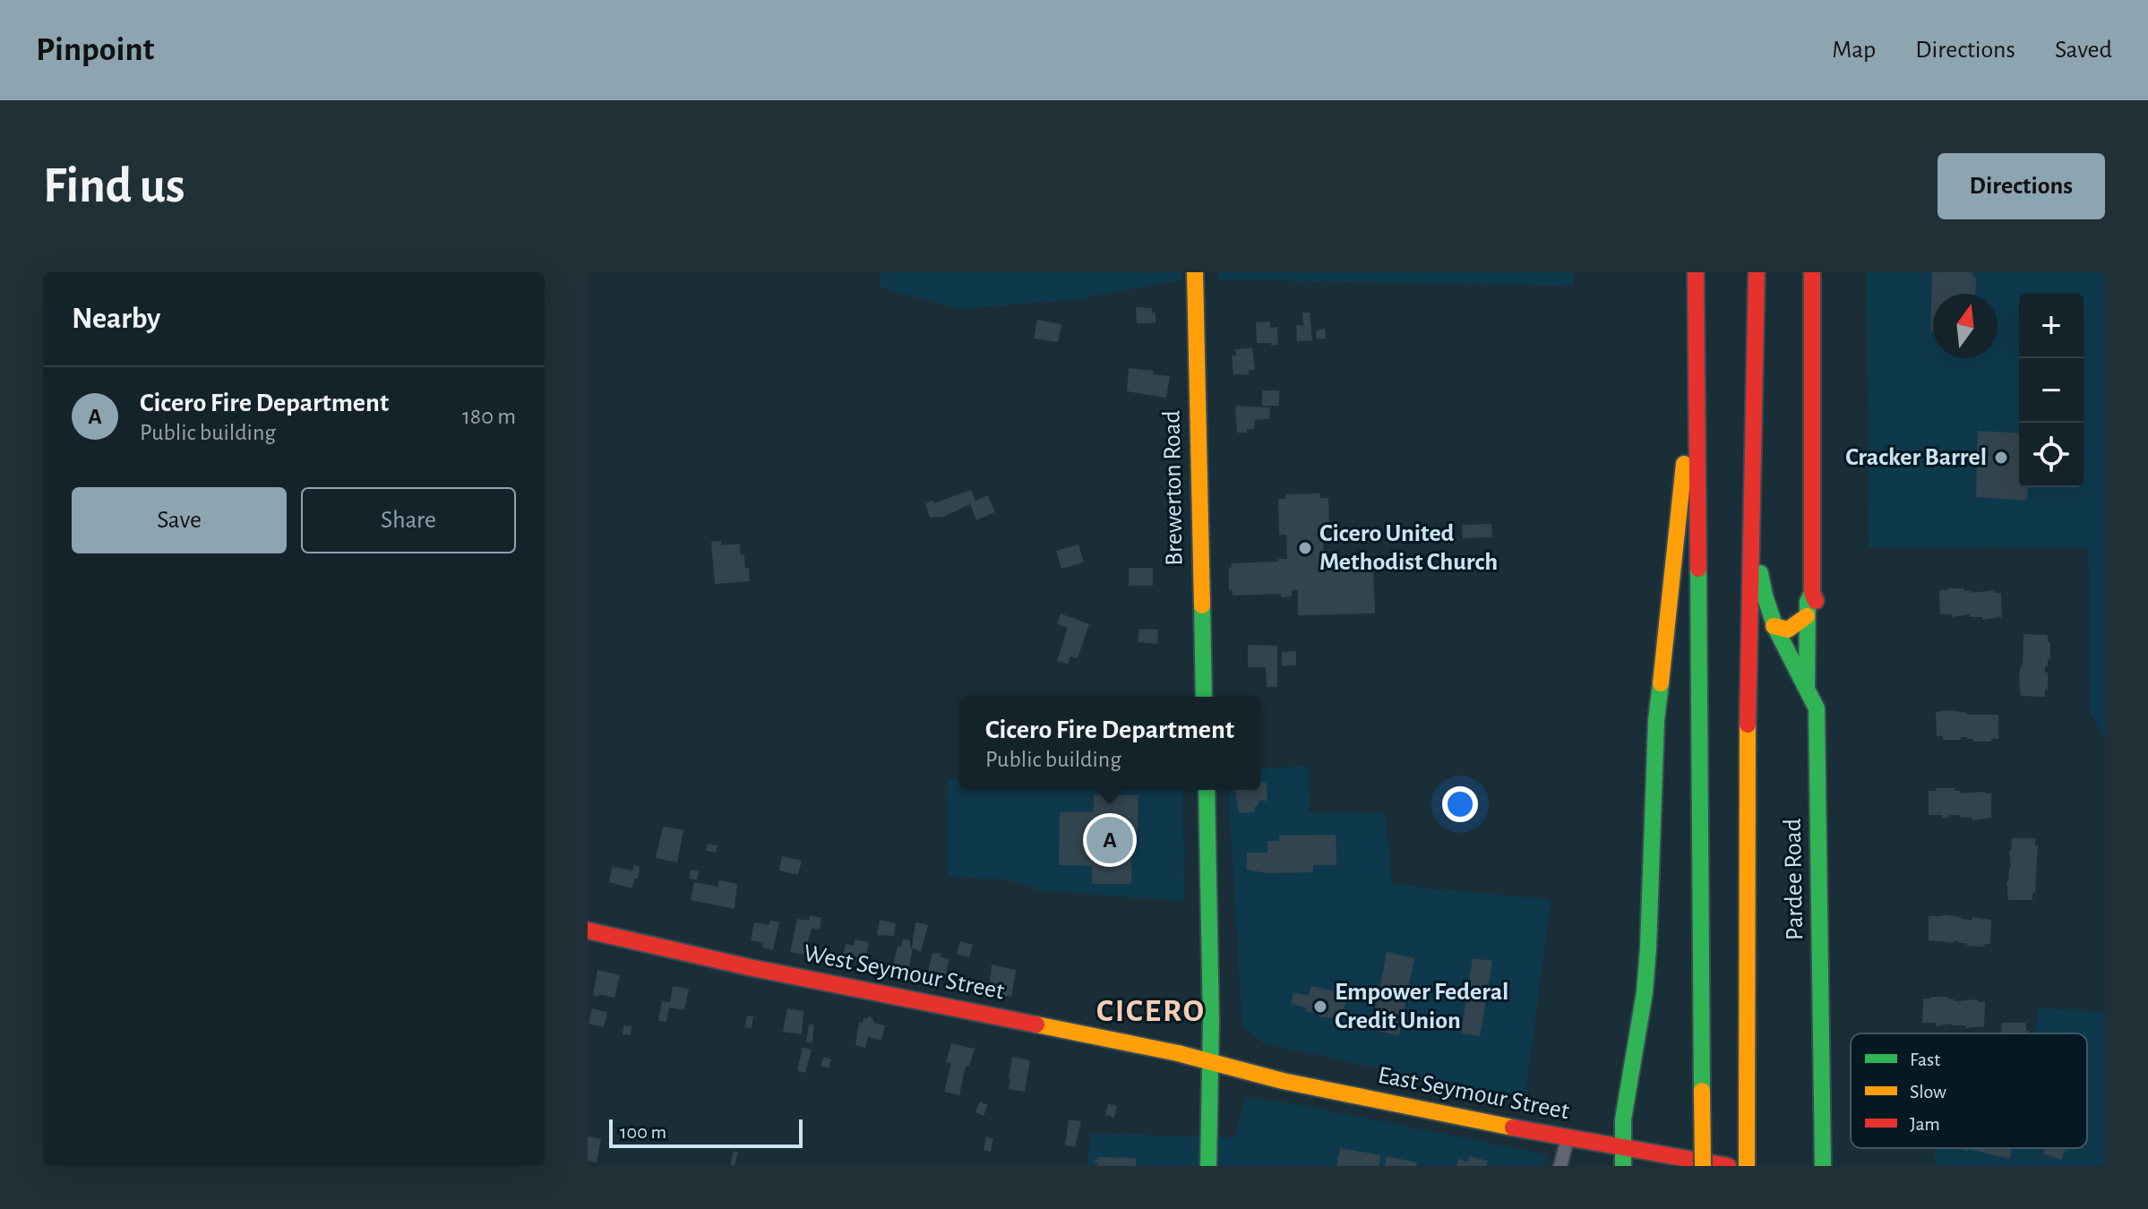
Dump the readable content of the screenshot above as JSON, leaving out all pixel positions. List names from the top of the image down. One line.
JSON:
{"streets":{"main road":["Brewerton Road","Pardee Road","West Seymour Street","East Seymour Street"]},"crossings":[["West Seymour Street","East Seymour Street"]],"districts":["CICERO"],"places":["Cracker Barrel","Cicero United Methodist Church","Empower Federal Credit Union"],"legend":["Fast","Slow","Jam"],"scale_bar":"100 m","north":"top","page":{"header":"Pinpoint","nav":["Map","Directions","Saved"],"buttons":["Directions",["Save","Share"]],"title":"Find us","heading":"Nearby","map_buttons":["+","−"],"list":[{"mark":"A","name":"Cicero Fire Department","note":"Public building","value":"180 m"}],"popup":["Cicero Fire Department","Public building"],"pins":"A","scale":"100 m"}}
